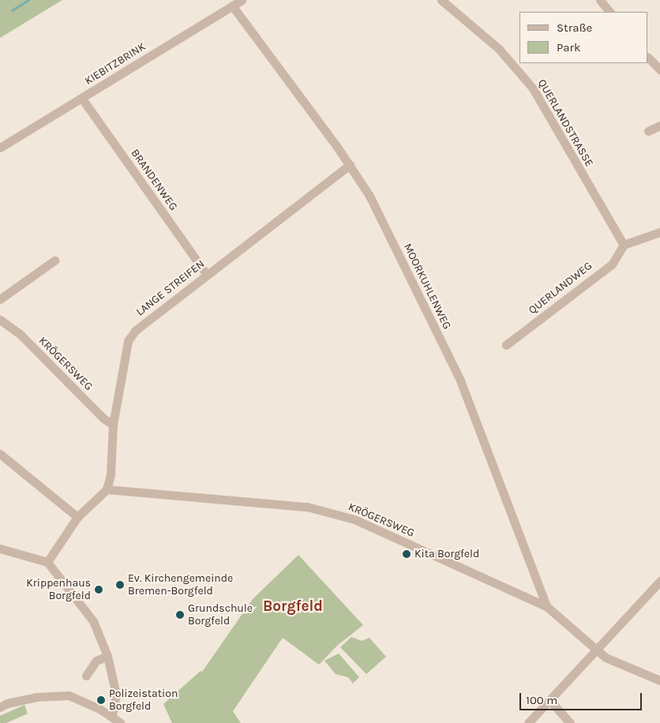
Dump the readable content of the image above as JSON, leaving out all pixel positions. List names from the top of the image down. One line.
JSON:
{"streets":{"street":["KIEBITZBRINK","QUERLANDSTRASSE","BRANDENWEG","MOORKUHLENWEG","LANGE STREIFEN","QUERLANDWEG","KRÖGERSWEG"]},"crossings":[["KIEBITZBRINK","BRANDENWEG"],["KIEBITZBRINK","MOORKUHLENWEG"],["QUERLANDSTRASSE","QUERLANDWEG"],["BRANDENWEG","LANGE STREIFEN"],["MOORKUHLENWEG","LANGE STREIFEN"],["MOORKUHLENWEG","KRÖGERSWEG"],["LANGE STREIFEN","KRÖGERSWEG"]],"districts":["Borgfeld"],"places":["Kita Borgfeld","Ev. Kirchengemeinde Bremen-Borgfeld","Krippenhaus Borgfeld","Grundschule Borgfeld","Polizeistation Borgfeld"],"legend":["Straße","Park"],"scale_bar":"100 m"}
